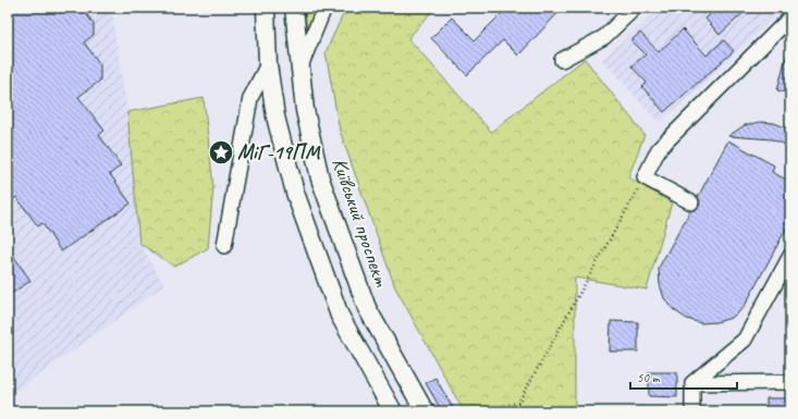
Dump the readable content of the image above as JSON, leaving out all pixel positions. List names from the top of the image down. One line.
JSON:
{"streets":{"main road":["Київський проспект"]},"places":{"place":["МіГ-19ПМ"]},"scale_bar":"50 m"}
